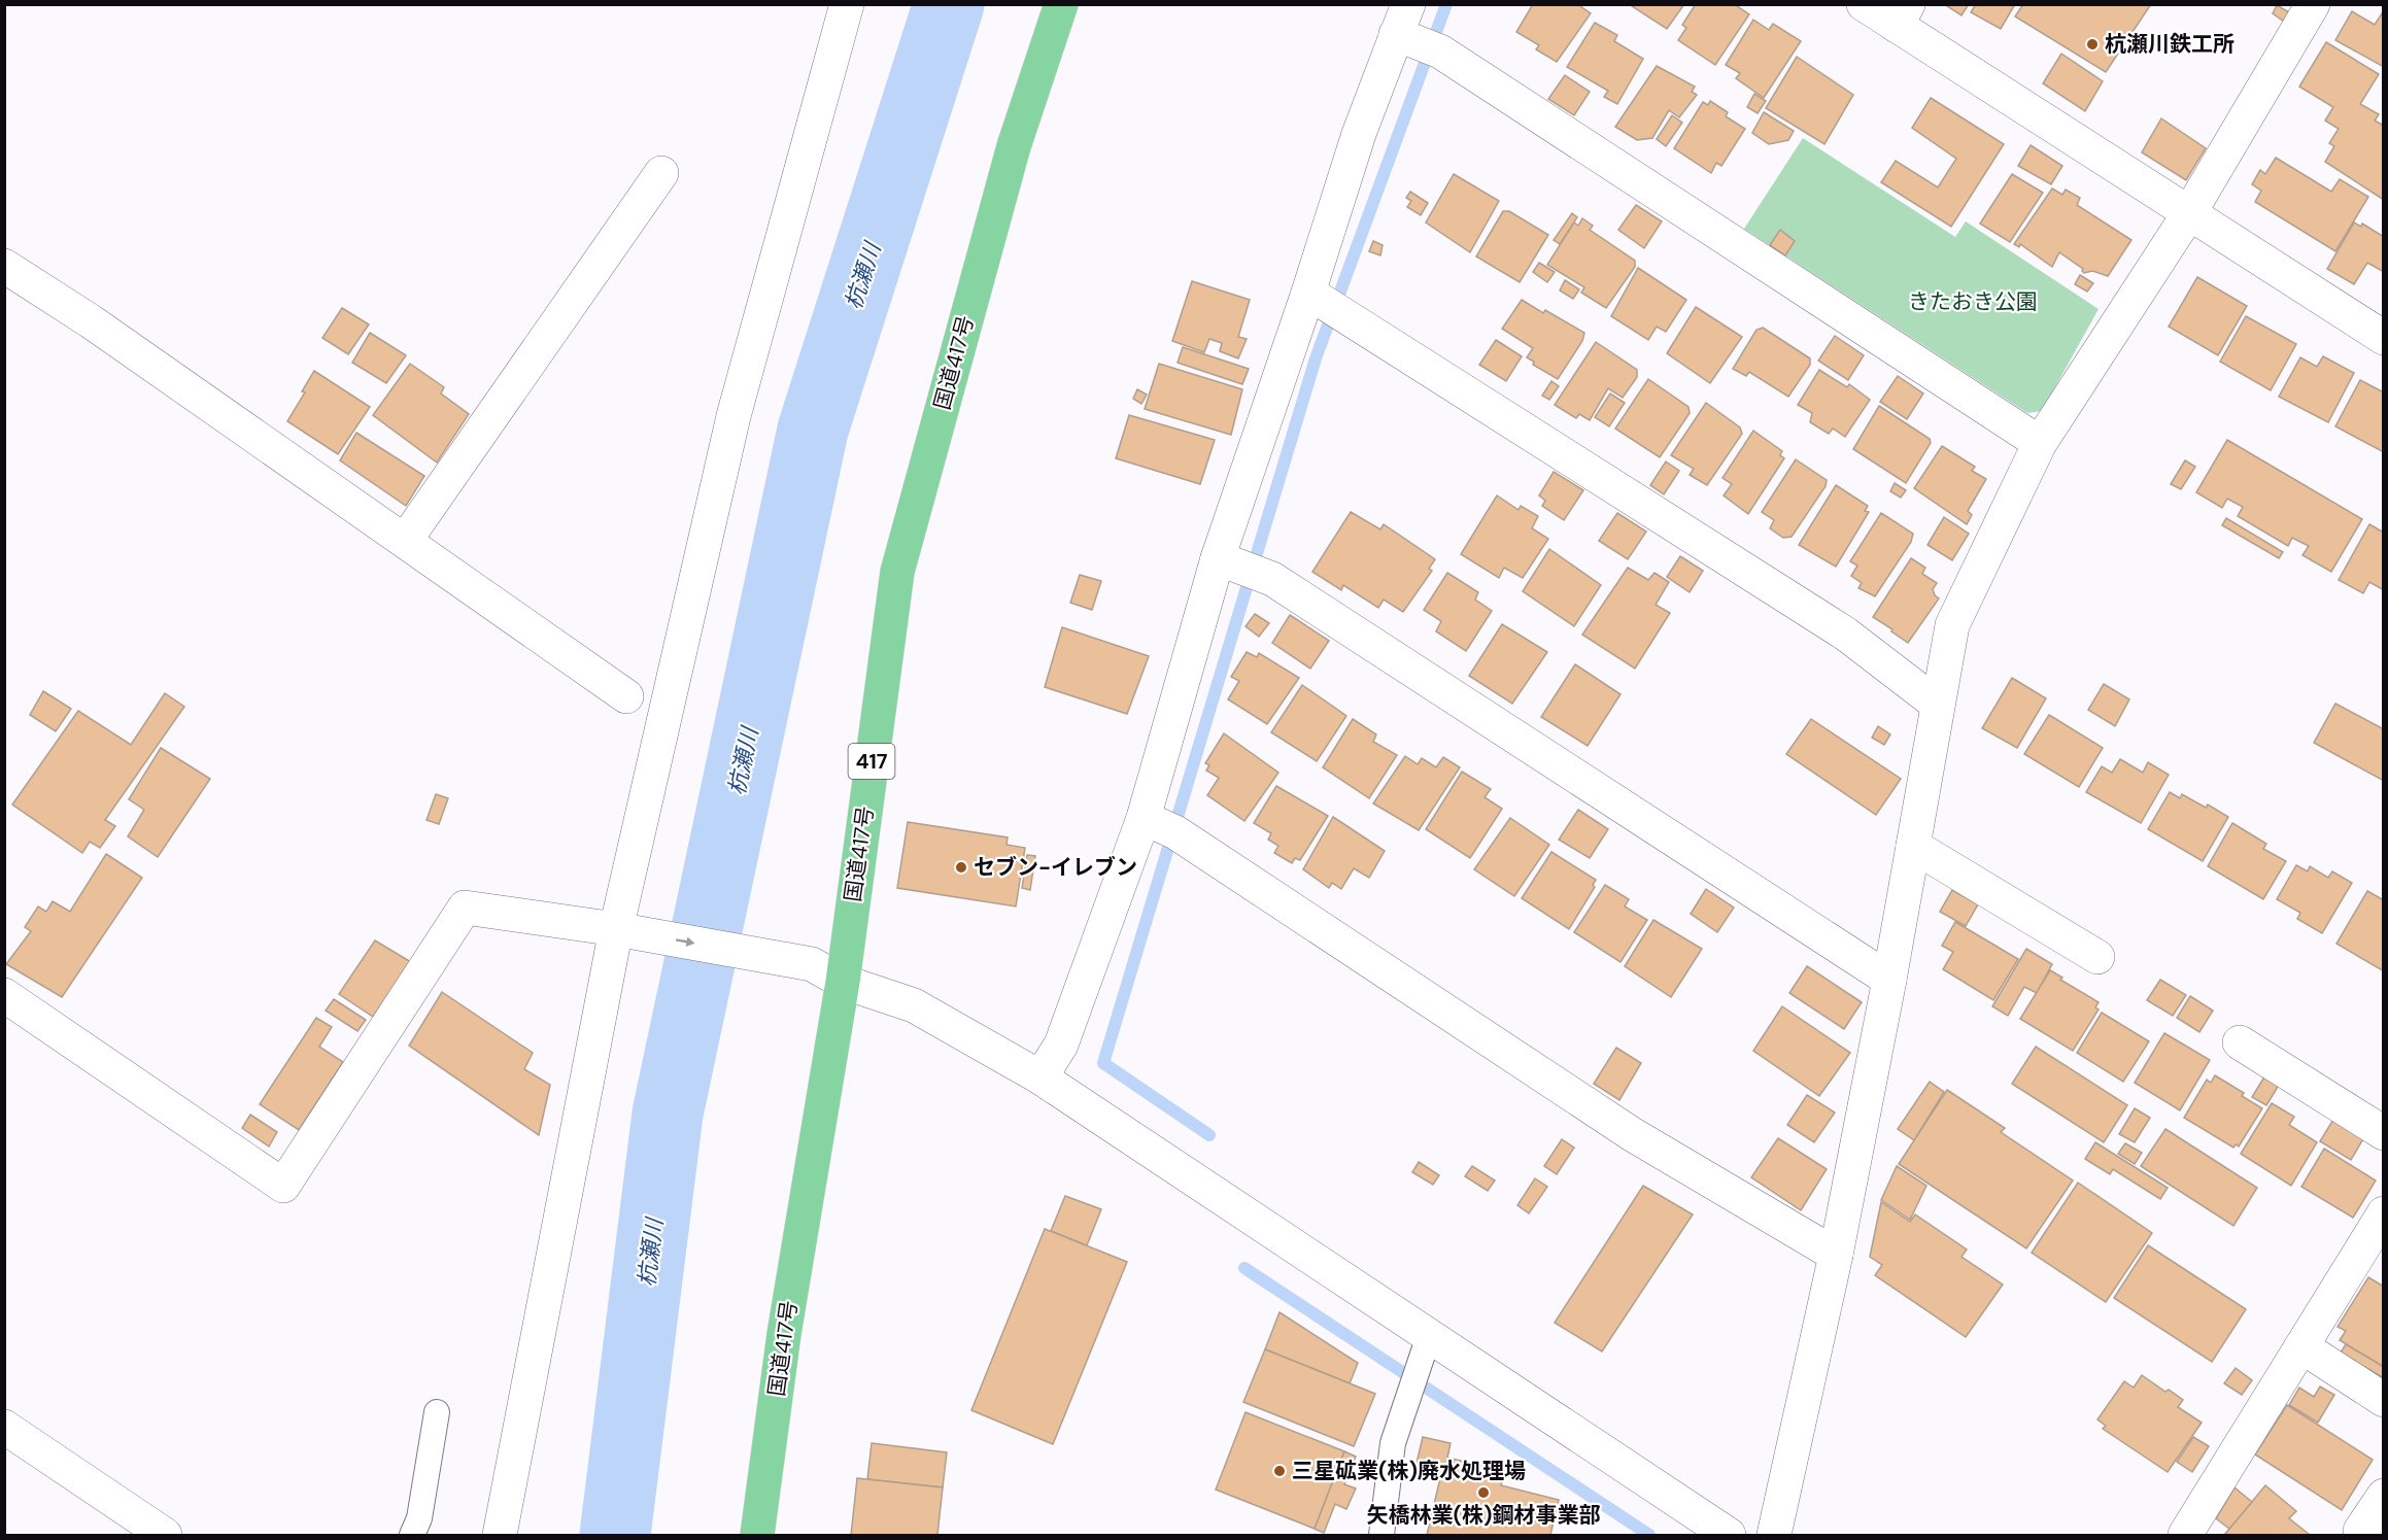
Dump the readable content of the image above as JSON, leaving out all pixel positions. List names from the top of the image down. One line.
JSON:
{"streets":{"highway":["国道417号","417"]},"water":["杭瀬川"],"parks":["きたおき公園"],"places":["杭瀬川鉄工所","セブン-イレブン","三星砿業(株)廃水処理場","矢橋林業(株)鋼材事業部"]}
